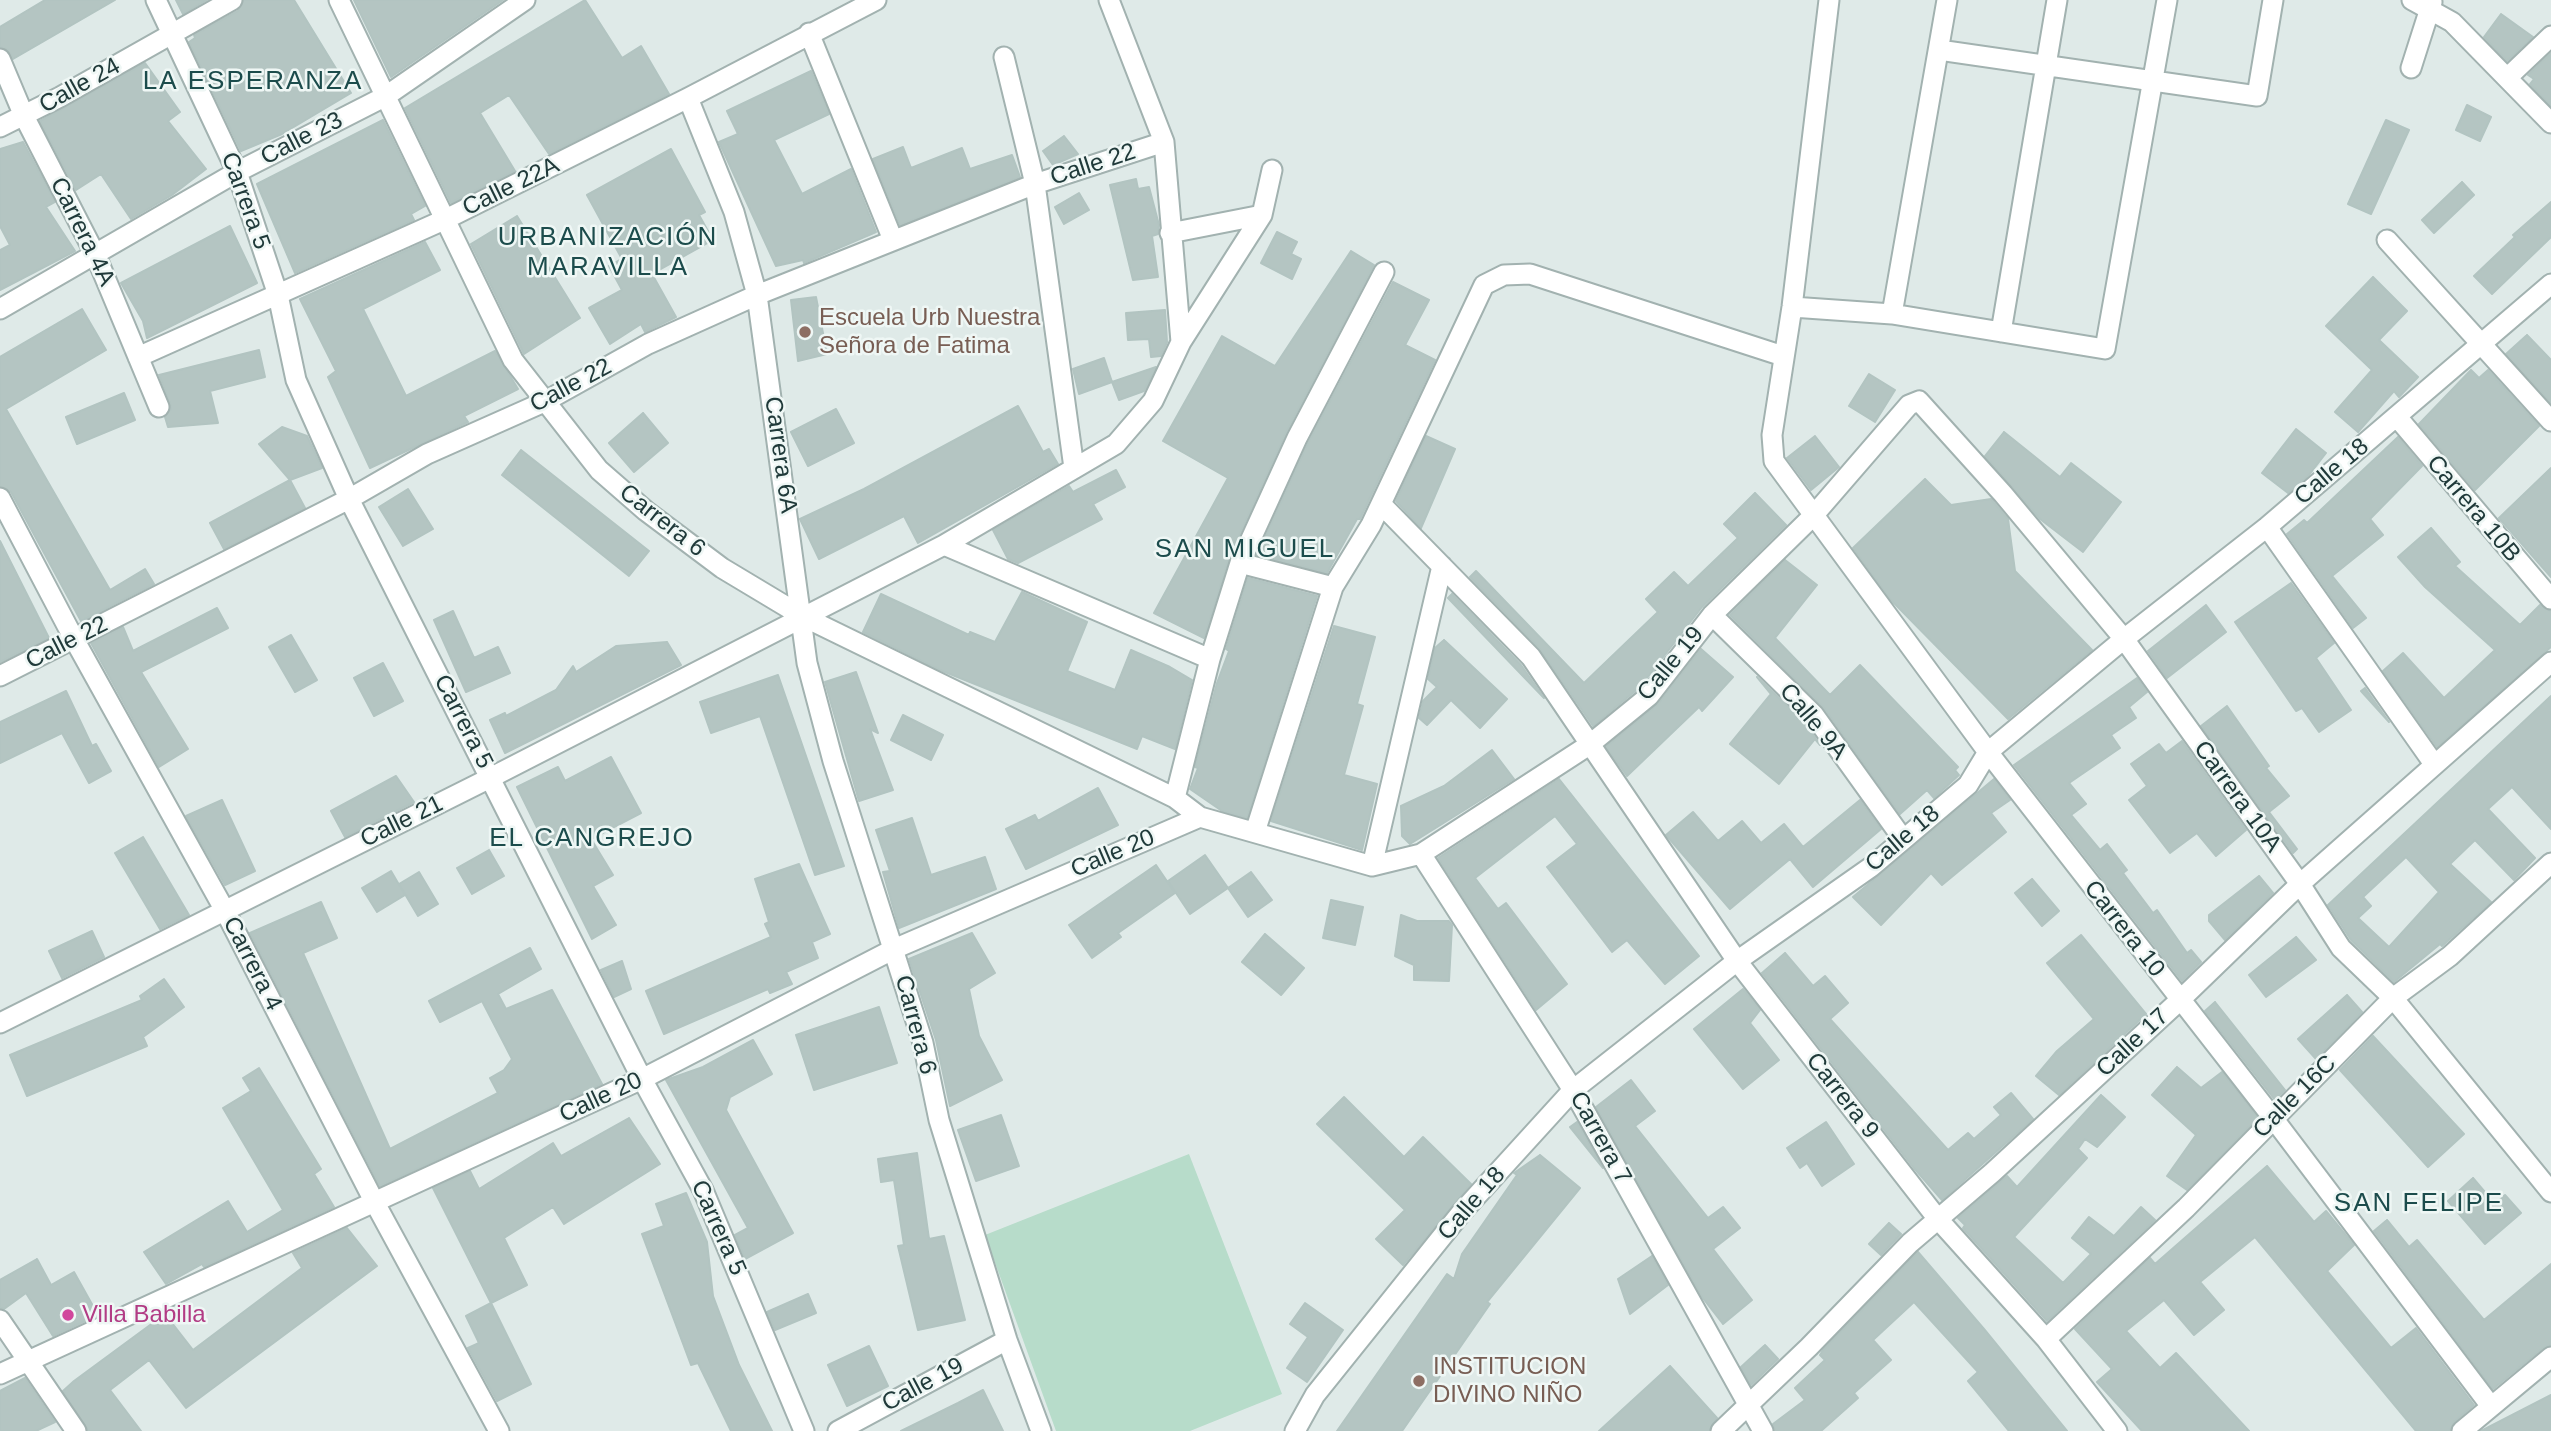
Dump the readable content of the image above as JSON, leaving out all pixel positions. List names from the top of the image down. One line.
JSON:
{"streets":{"street":["Calle 24","Calle 23","Calle 22","Calle 22A","Carrera 5","Carrera 4A","Carrera 6A","Calle 18","Carrera 10B","Carrera 6","Calle 19","Calle 9A","Carrera 10A","Calle 21","Calle 20","Carrera 10","Carrera 4","Calle 17","Carrera 9","Calle 16C","Carrera 7"]},"crossings":[["Calle 24","Carrera 5"],["Calle 24","Carrera 4A"],["Calle 23","Carrera 5"],["Calle 23","Carrera 4A"],["Calle 23","Carrera 6"],["Calle 22","Carrera 5"],["Calle 22","Carrera 6A"],["Calle 22","Carrera 6"],["Calle 22","Carrera 4"],["Calle 22A","Carrera 5"],["Calle 22A","Carrera 4A"],["Calle 22A","Carrera 6A"],["Calle 22A","Carrera 6"],["Carrera 5","Calle 21"],["Carrera 5","Calle 20"],["Carrera 6A","Carrera 6"],["Carrera 6A","Calle 21"],["Calle 18","Carrera 10B"],["Calle 18","Calle 9A"],["Calle 18","Carrera 10A"],["Calle 18","Carrera 10"],["Calle 18","Carrera 9"],["Calle 18","Carrera 7"],["Carrera 6","Calle 19"],["Carrera 6","Calle 21"],["Carrera 6","Calle 20"],["Calle 19","Calle 9A"],["Calle 19","Carrera 10A"],["Calle 19","Carrera 10"],["Calle 19","Carrera 9"],["Calle 19","Carrera 7"],["Carrera 10A","Calle 17"],["Carrera 10A","Calle 16C"],["Calle 21","Carrera 4"],["Calle 20","Carrera 4"],["Carrera 10","Calle 17"],["Carrera 10","Calle 16C"],["Calle 17","Carrera 9"],["Calle 17","Carrera 7"],["Carrera 9","Calle 16C"]],"districts":["LA ESPERANZA","URBANIZACIÓN MARAVILLA","SAN MIGUEL","EL CANGREJO","SAN FELIPE"],"places":["Escuela Urb Nuestra Señora de Fatima","Villa Babilla","INSTITUCION DIVINO NIÑO"]}
